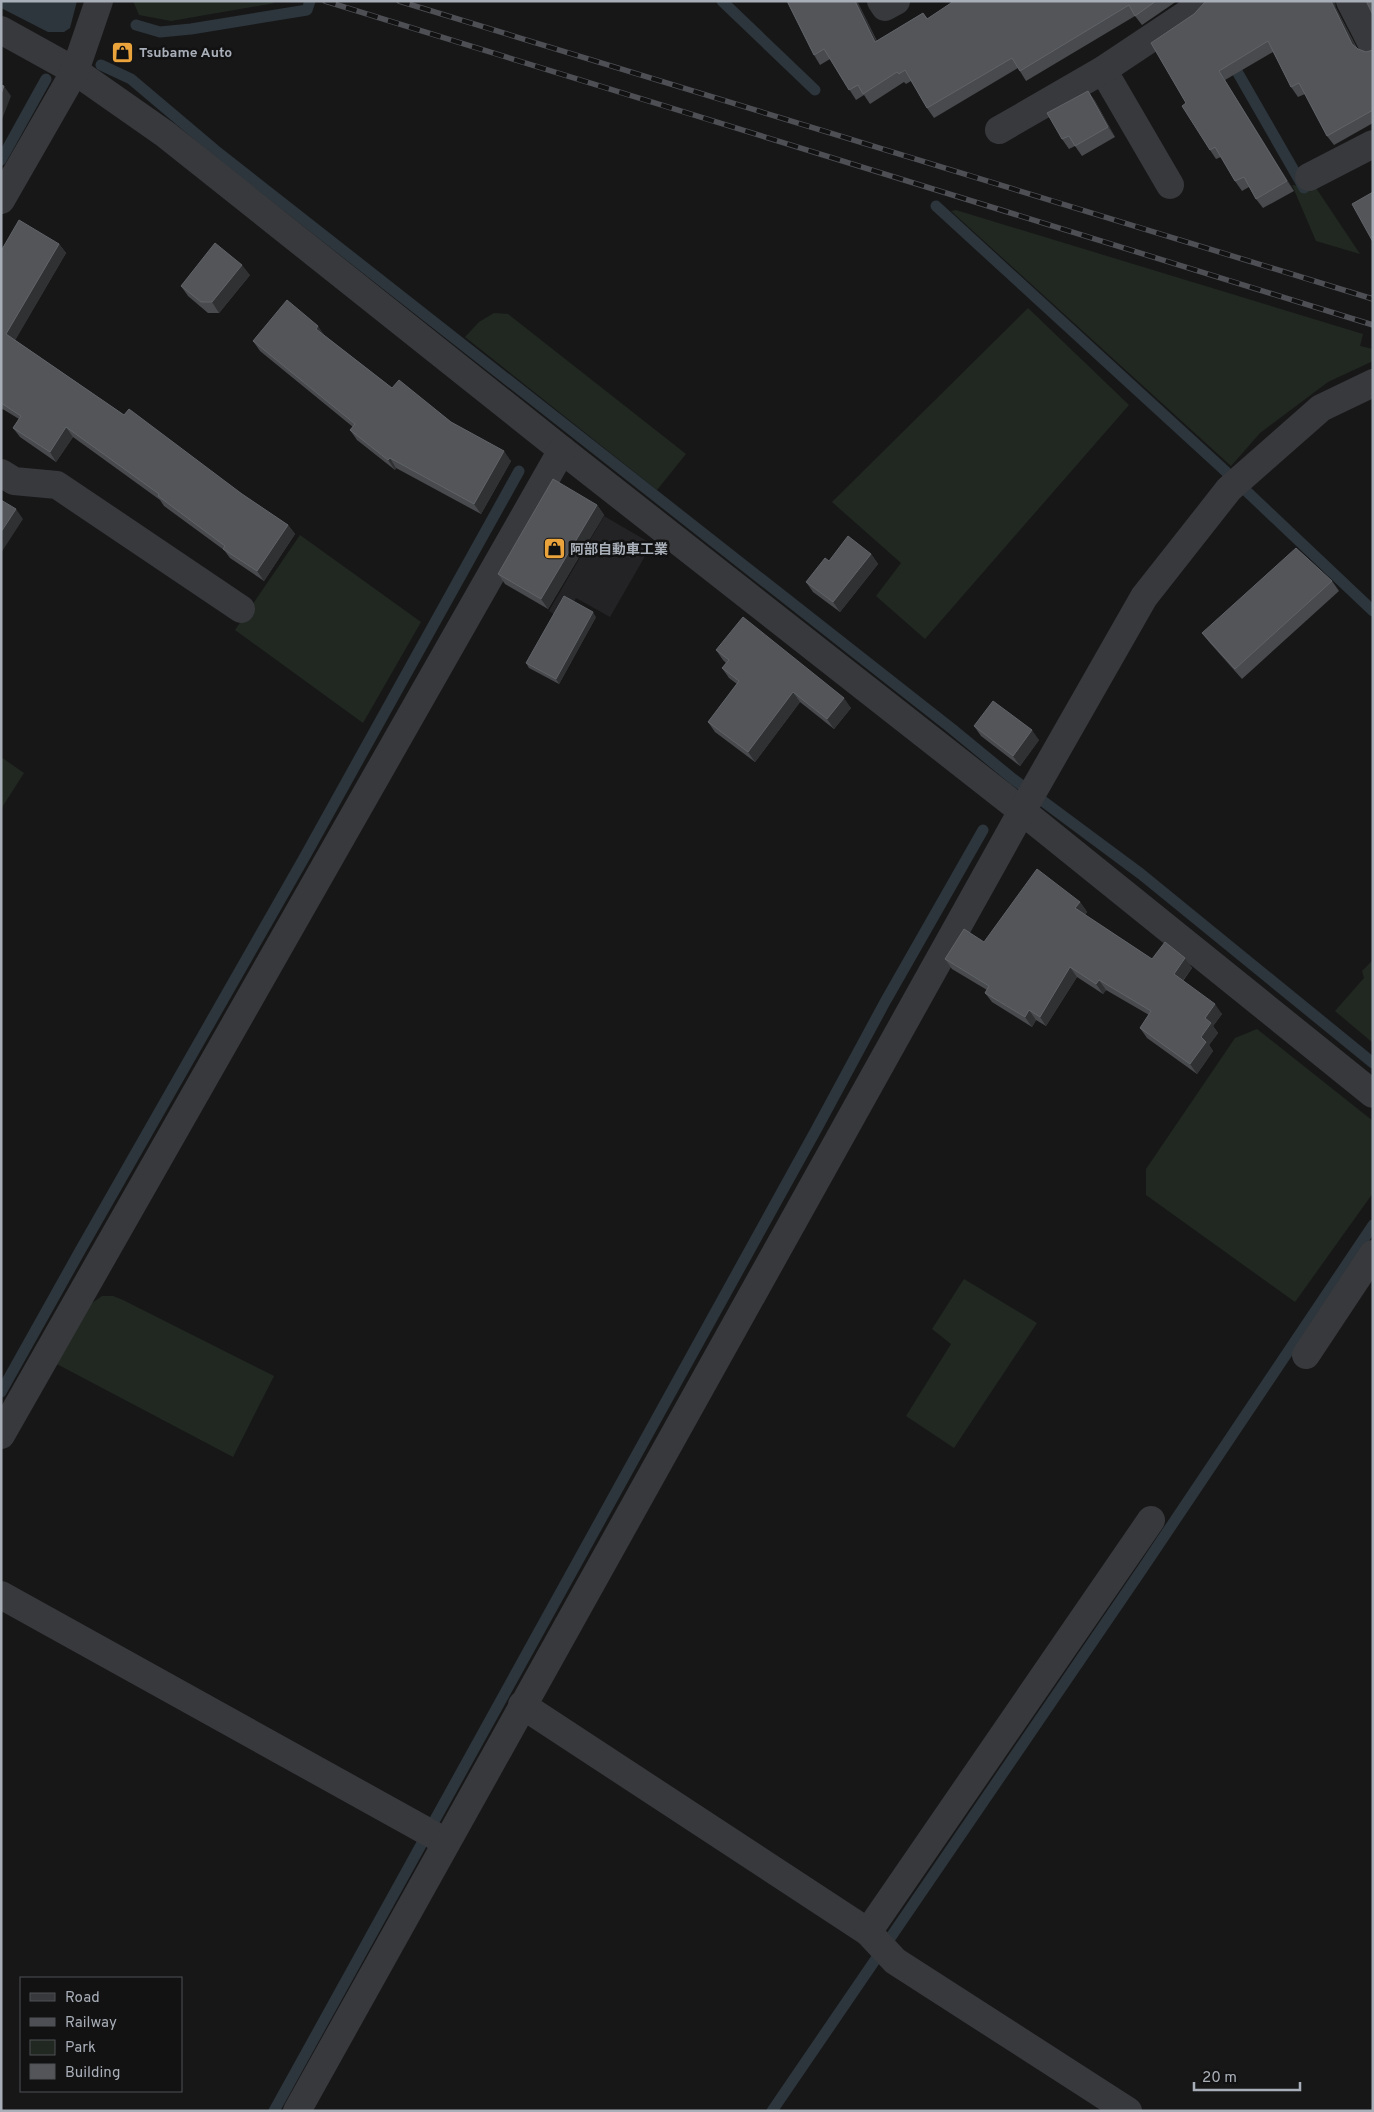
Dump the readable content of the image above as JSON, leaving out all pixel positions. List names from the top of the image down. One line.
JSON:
{"places":{"shop":["Tsubame Auto","阿部自動車工業"]},"legend":["Road","Railway","Park","Building"],"scale_bar":"20 m"}
